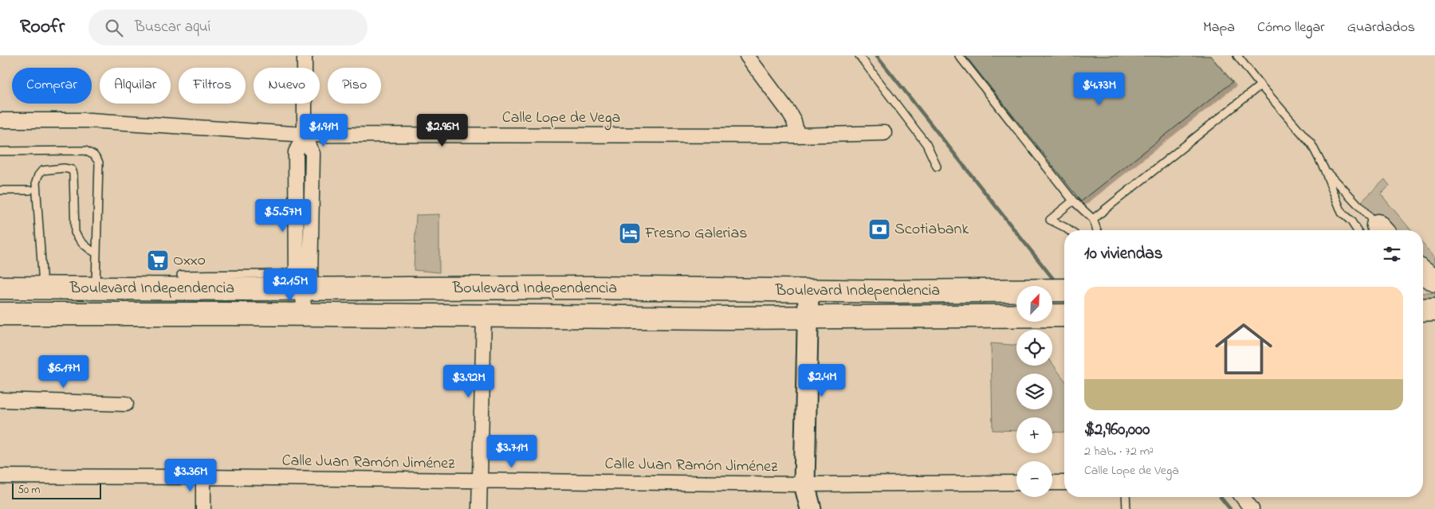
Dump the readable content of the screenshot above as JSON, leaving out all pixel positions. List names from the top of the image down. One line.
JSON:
{"streets":{"main road":["Boulevard Independencia"],"street":["Calle Lope de Vega","Calle Juan Ramón Jiménez"]},"places":{"bank":["Scotiabank"],"hotel":["Fresno Galerias"],"supermarket":["Oxxo"]},"scale_bar":"50 m","north":"top right","page":{"header":"Roofr","search":"Buscar aquí","nav":["Mapa","Cómo llegar","Guardados"],"chip":["Comprar","Alquilar","Filtros","Nuevo","Piso"],"price":["$4.73M","$1.91M","$2.96M","$5.57M","$2.15M","$6.17M","$2.4M","$3.92M","$3.71M","$3.36M"],"heading":"10 viviendas","list":[{"name":"$2,960,000","note":"2 hab. · 72 m² · Calle Lope de Vega"}],"map_buttons":["+","−"],"scale":"50 m"}}
